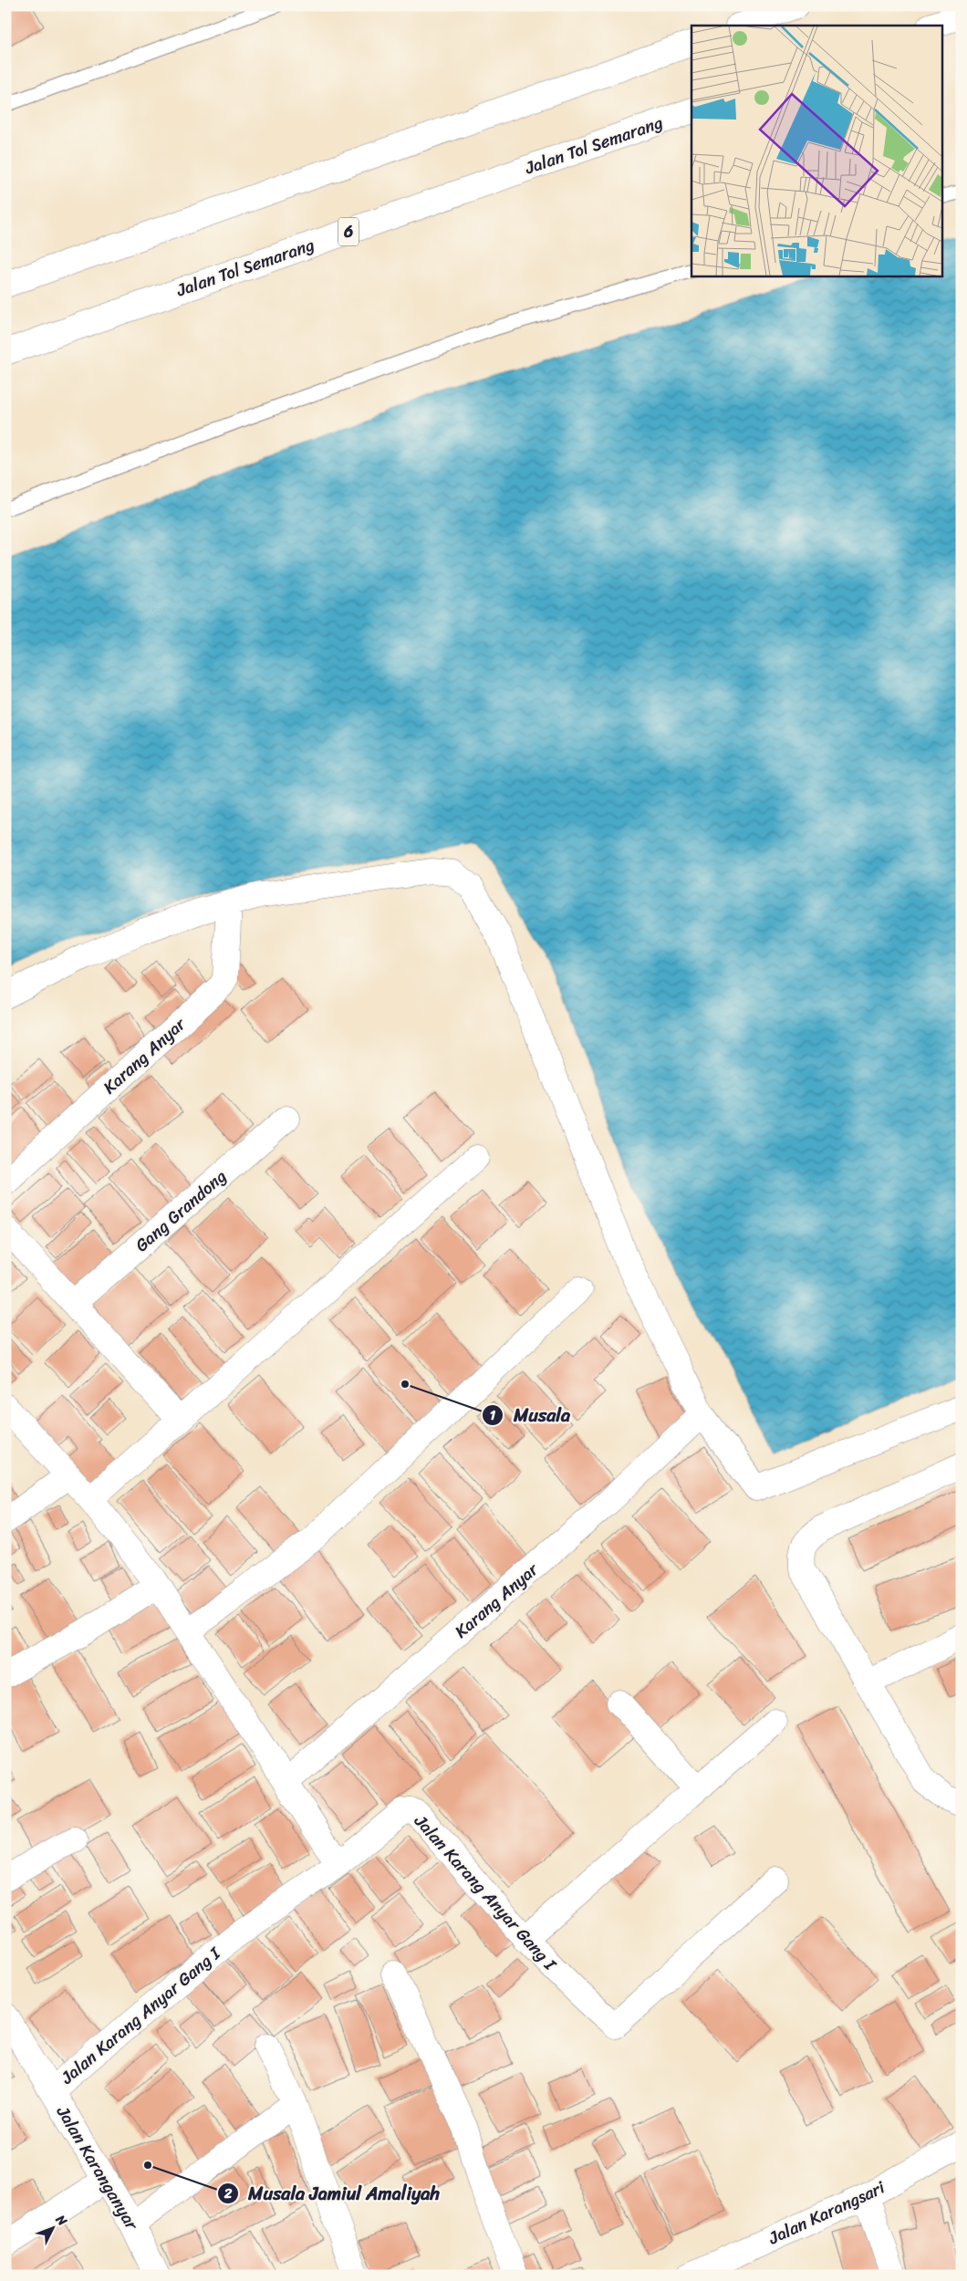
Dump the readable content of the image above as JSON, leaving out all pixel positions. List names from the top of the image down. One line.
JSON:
{"streets":{"main road":["Jalan Tol Semarang","6","Karang Anyar","Gang Grandong","Jalan Karang Anyar Gang I","Jalan Karanganyar","Jalan Karangsari"]},"crossings":[["Jalan Karang Anyar Gang I","Jalan Karanganyar"]],"places":["Musala","Musala Jamiul Amaliyah"],"north":"top right"}
